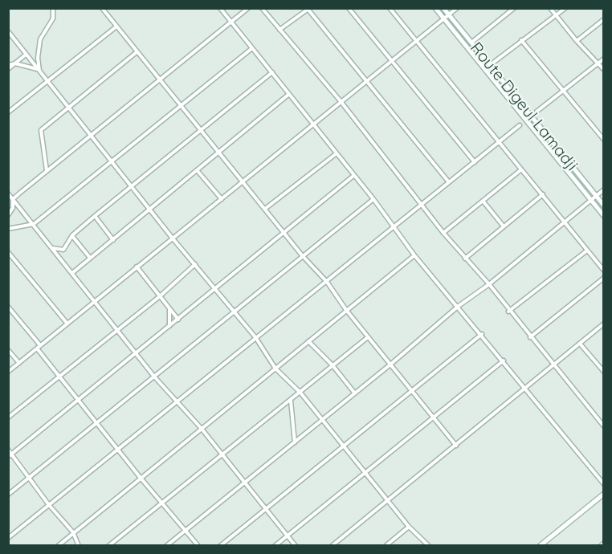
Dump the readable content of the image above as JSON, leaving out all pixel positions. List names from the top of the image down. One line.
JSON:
{"streets":{"main road":["Route Digeul Lamadji"]}}
